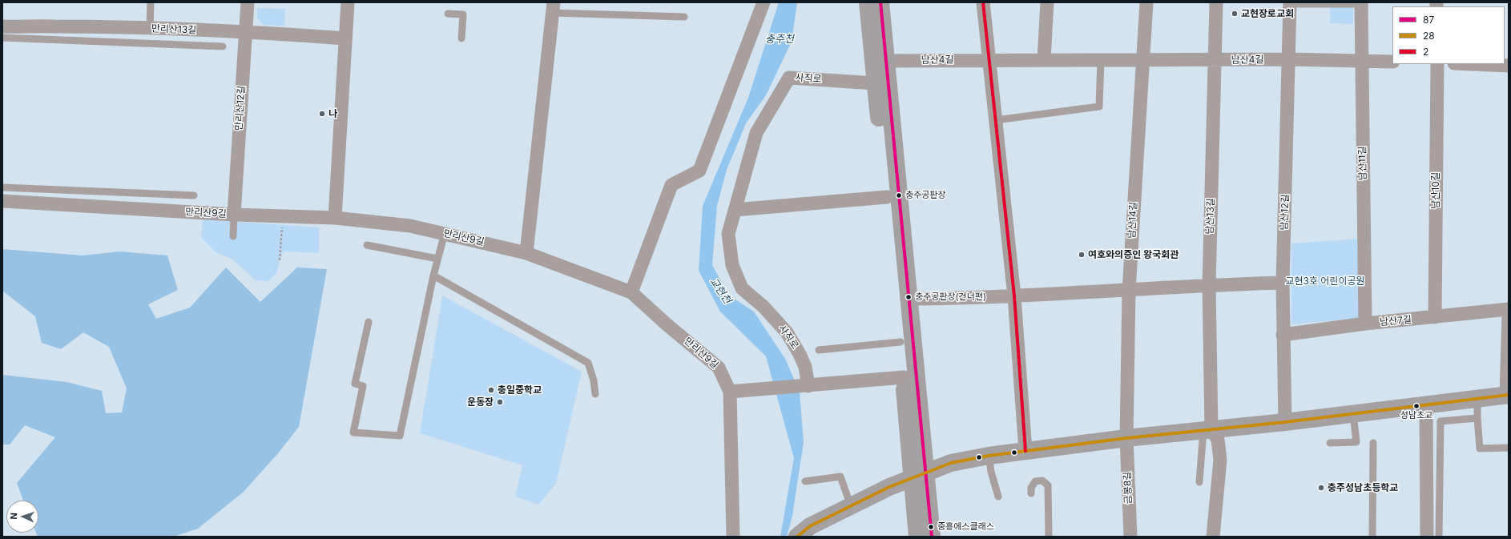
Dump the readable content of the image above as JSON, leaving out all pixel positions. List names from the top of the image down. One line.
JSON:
{"streets":{"street":["만리산13길","남산4길","사직로","만리산12길","남산11길","남산10길","남산12길","만리산9길","남산13길","남산14길","남산7길","금봉8길"]},"crossings":[["만리산13길","만리산12길"],["남산4길","남산11길"],["남산4길","남산12길"],["남산4길","남산13길"],["남산4길","남산14길"],["만리산12길","만리산9길"],["남산11길","남산7길"],["남산10길","남산7길"],["남산12길","남산7길"],["남산14길","금봉8길"]],"water":["충주천","교현천"],"parks":["교현3호 어린이공원"],"places":["교현장로교회","나","충주공판장","여호와의증인 왕국회관","충주공판장(건너편)","충일중학교","운동장","성남초교","충주성남초등학교","중흥에스클래스"],"lines":["transit line 87","transit line 2","transit line 28"],"legend":["87","28","2"],"north":"left"}
